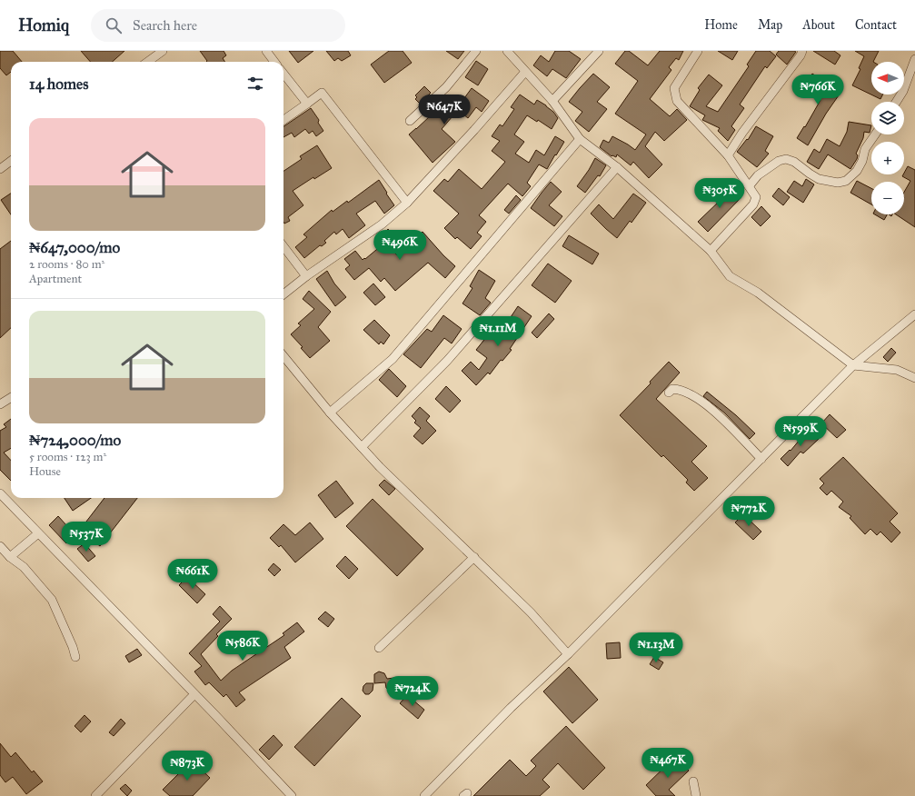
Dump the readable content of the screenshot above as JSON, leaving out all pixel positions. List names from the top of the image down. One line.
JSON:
{"north":"left","page":{"header":"Homiq","search":"Search here","nav":["Home","Map","About","Contact"],"map_buttons":["+","−"],"heading":"14 homes","price":["₦766K","₦647K","₦305K","₦496K","₦1.11M","₦599K","₦772K","₦537K","₦661K","₦586K","₦1.13M","₦724K","₦467K","₦873K"],"list":[{"name":"₦647,000/mo","note":"2 rooms · 80 m² · Apartment"},{"name":"₦724,000/mo","note":"5 rooms · 123 m² · House"}]}}
